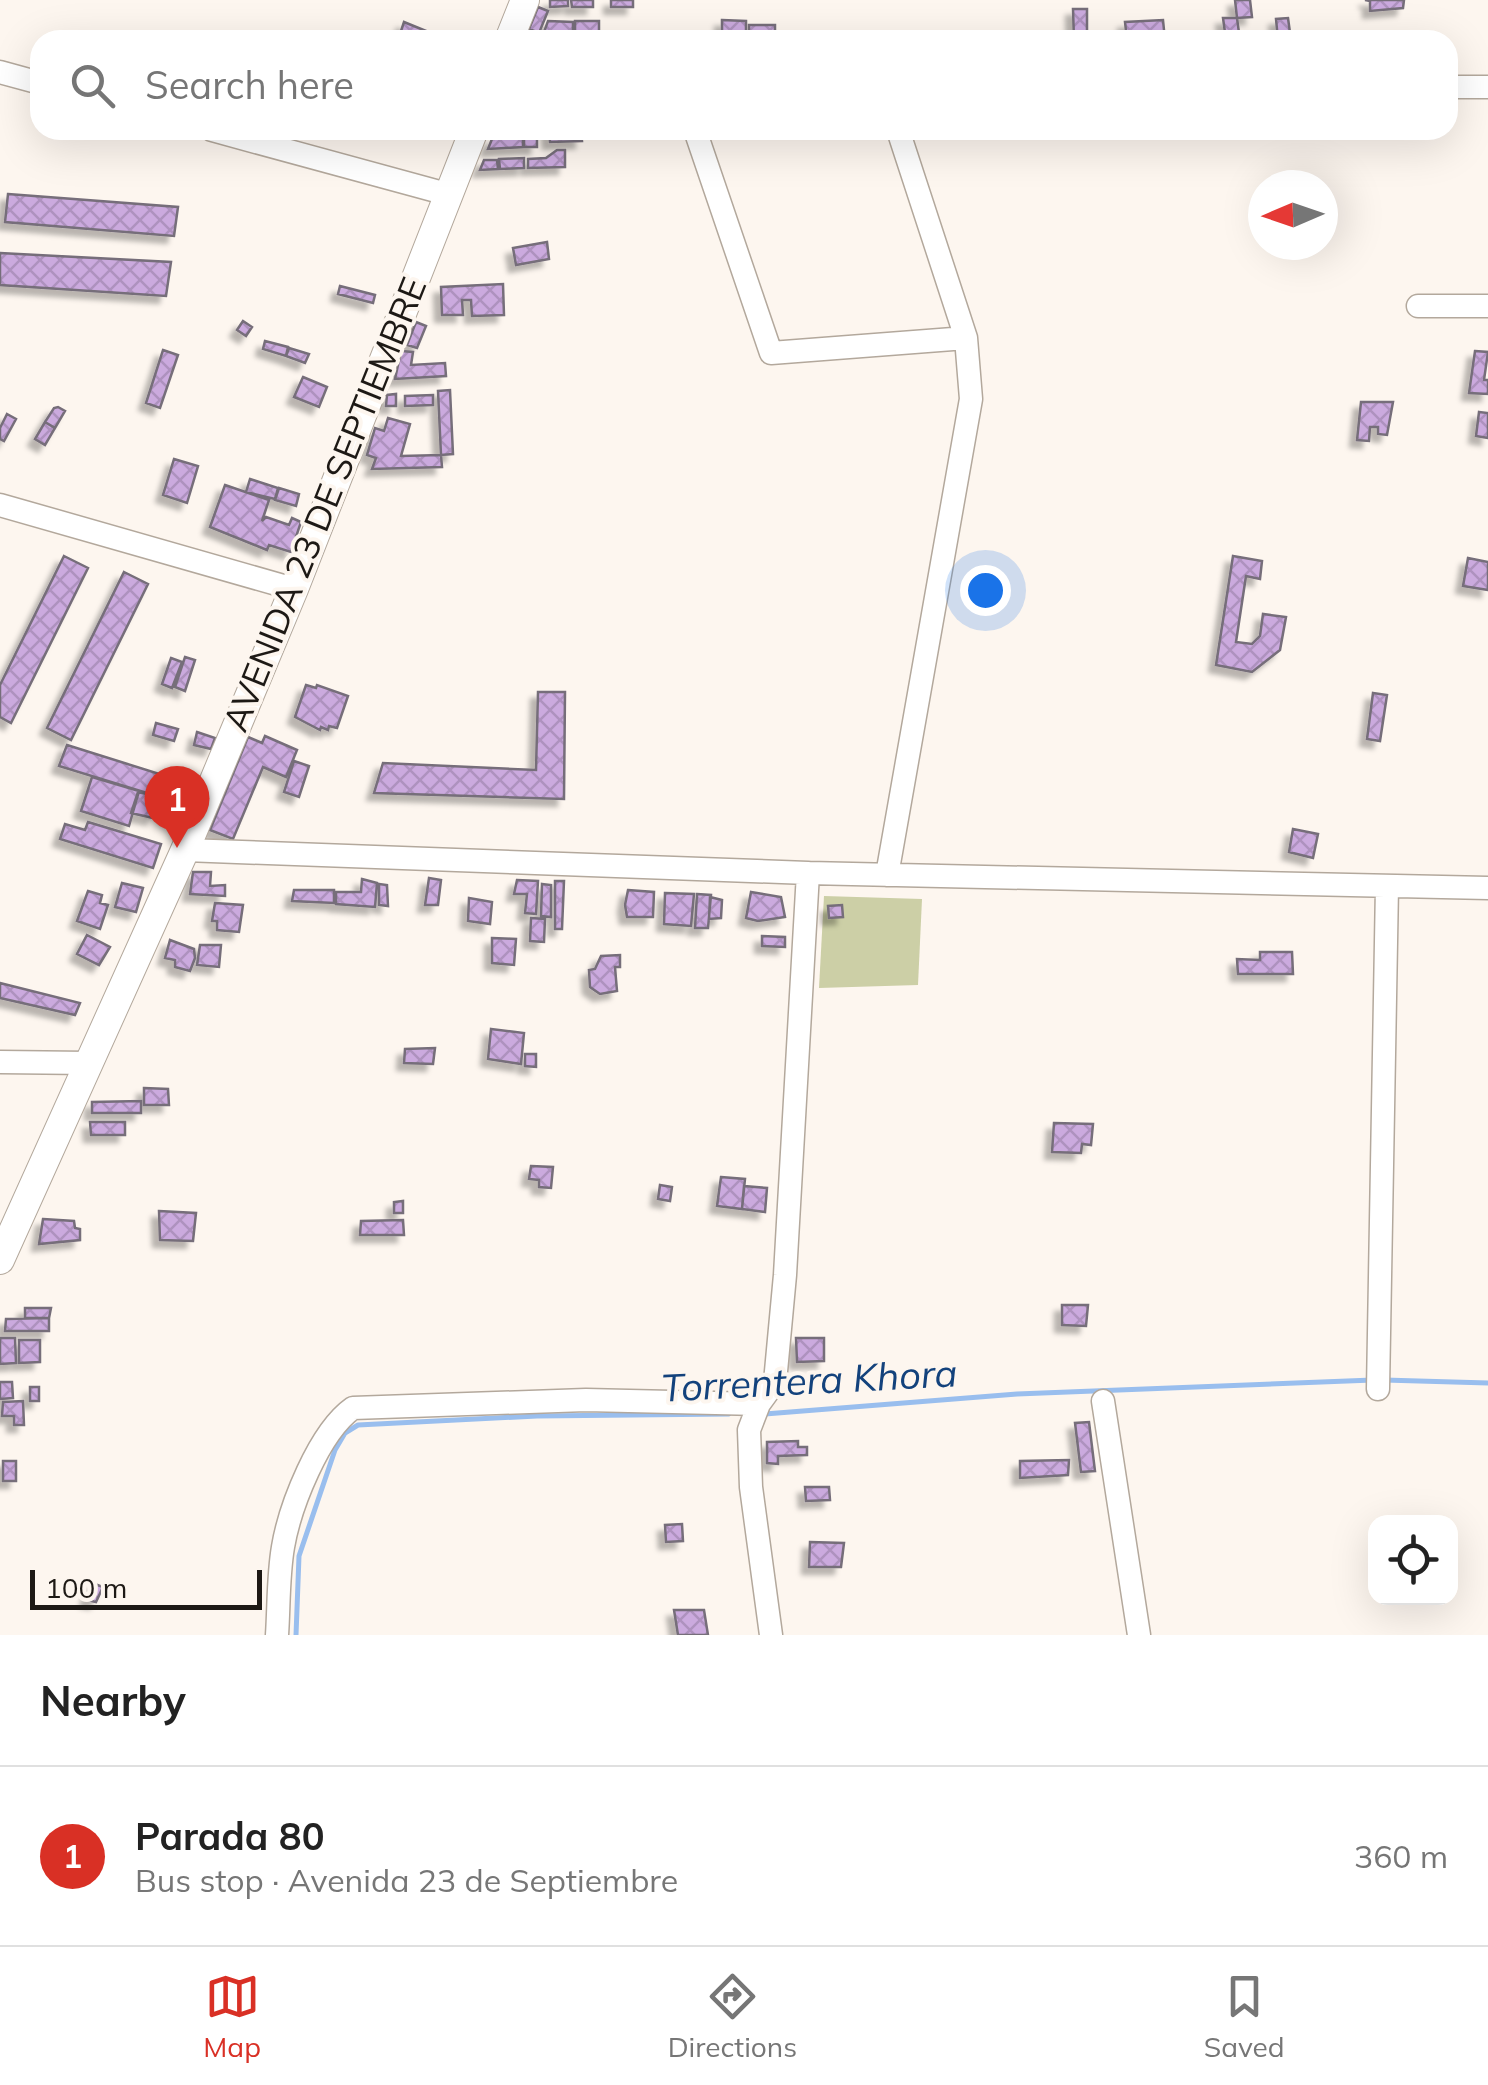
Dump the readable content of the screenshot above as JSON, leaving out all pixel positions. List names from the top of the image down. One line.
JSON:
{"streets":{"main road":["AVENIDA 23 DE SEPTIEMBRE"]},"water":["Torrentera Khora"],"scale_bar":"100 m","north":"left","page":{"search":"Search here","pins":"1","scale":"100 m","heading":"Nearby","list":[{"mark":"1","name":"Parada 80","note":"Bus stop · Avenida 23 de Septiembre","value":"360 m"}],"nav":["Map","Directions","Saved"]}}
